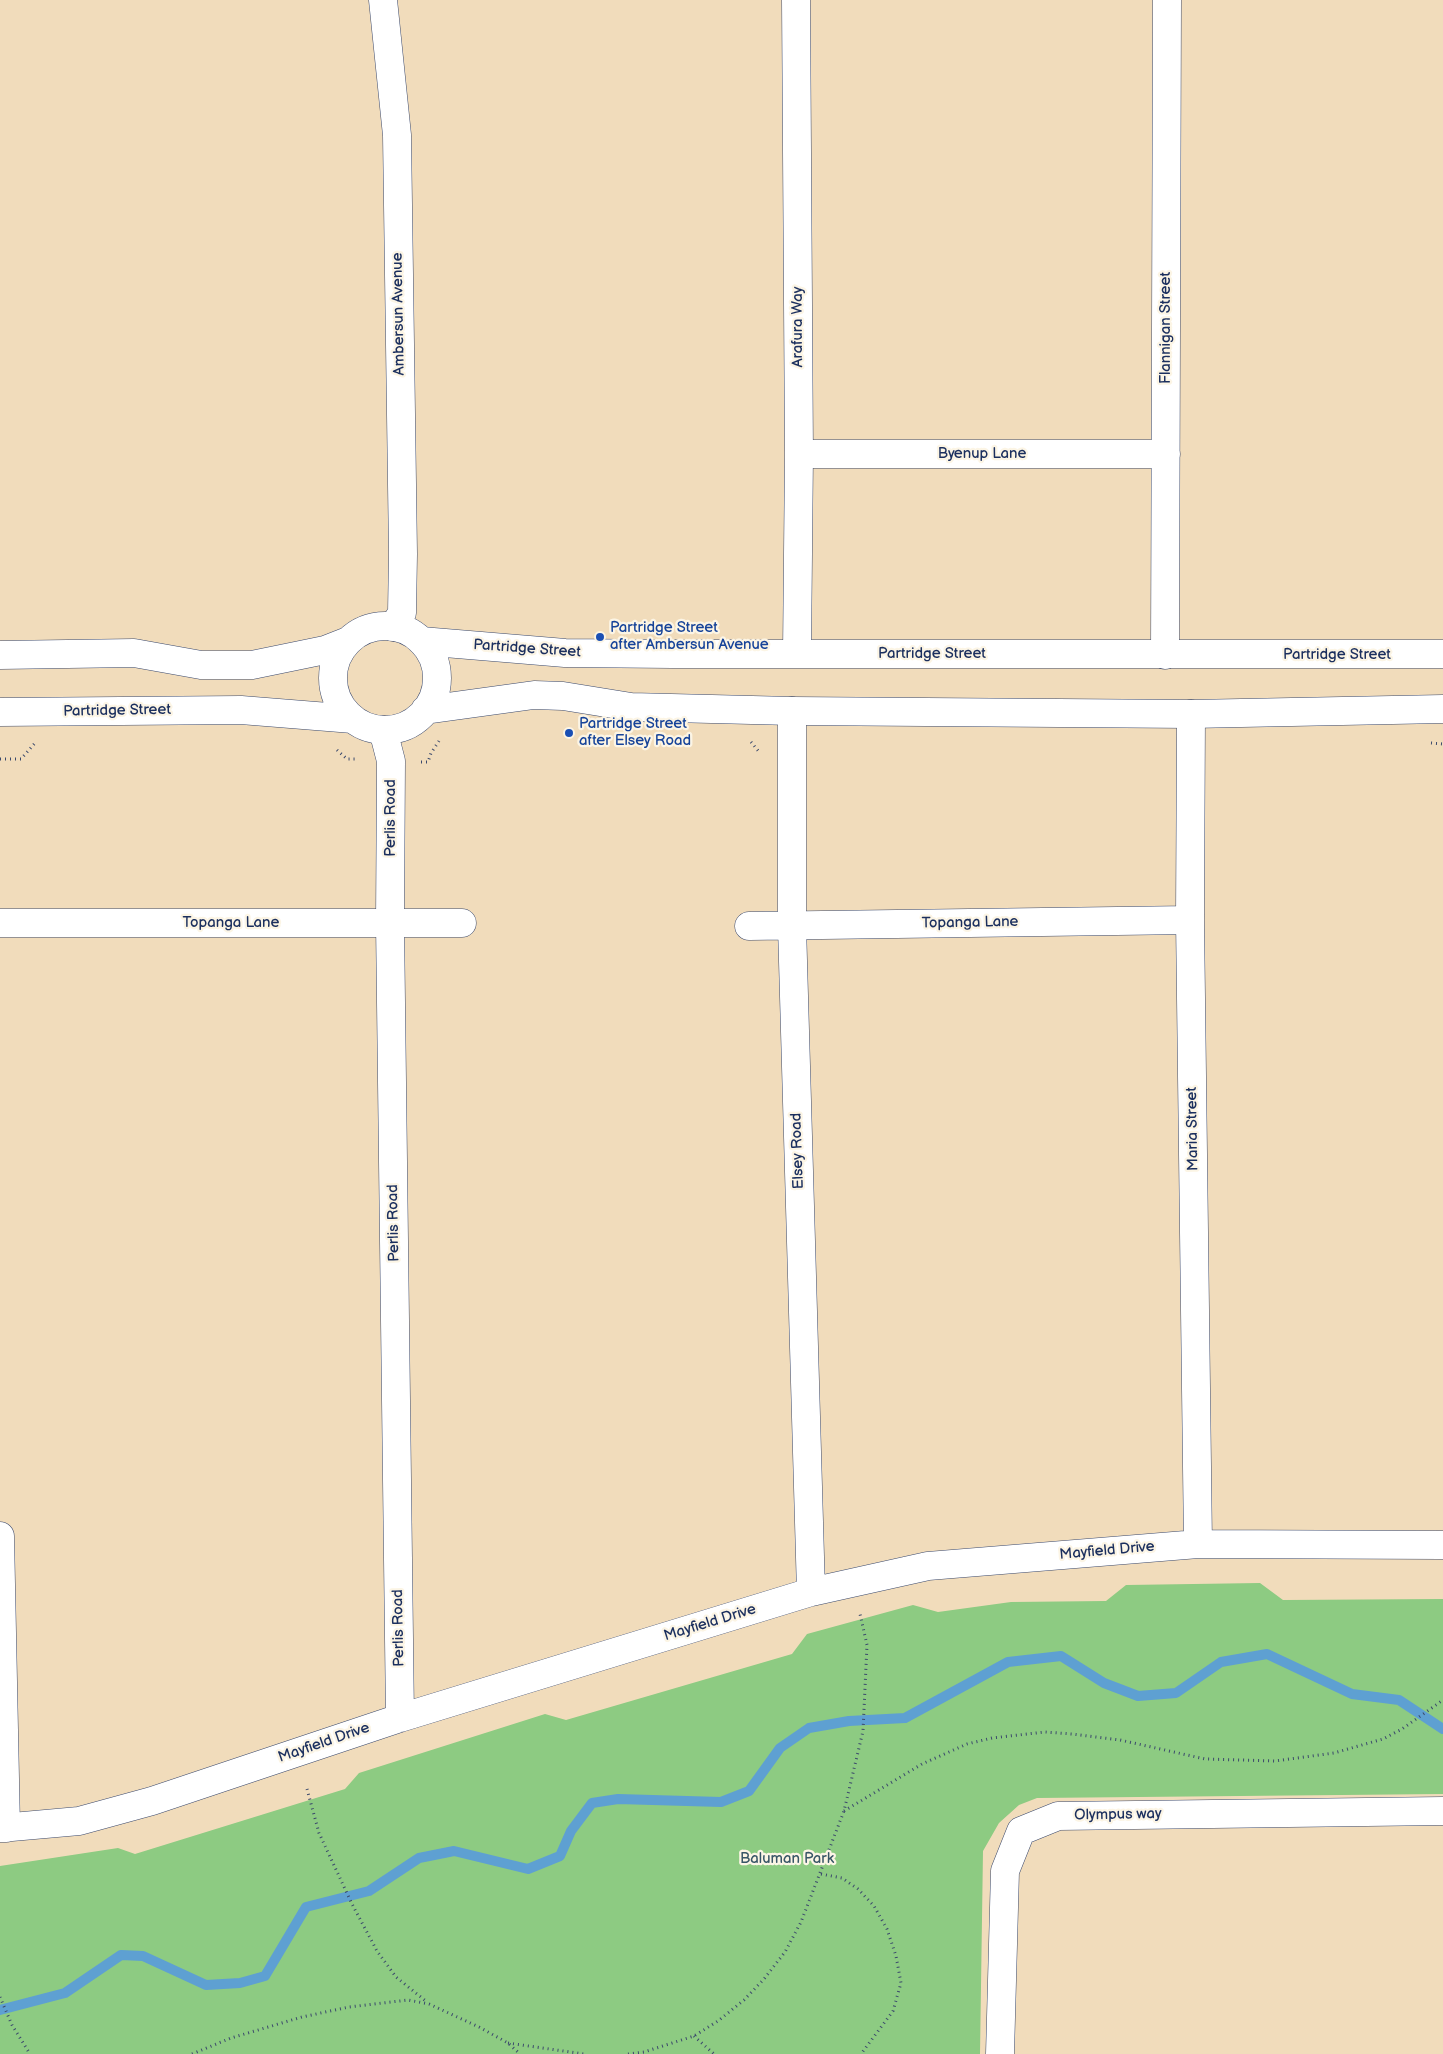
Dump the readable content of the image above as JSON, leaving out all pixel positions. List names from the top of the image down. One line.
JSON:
{"streets":{"street":["Ambersun Avenue","Arafura Way","Flannigan Street","Byenup Lane","Partridge Street","Perlis Road","Topanga Lane","Maria Street","Elsey Road","Mayfield Drive","Olympus way"]},"crossings":[["Ambersun Avenue","Partridge Street"],["Ambersun Avenue","Perlis Road"],["Arafura Way","Byenup Lane"],["Arafura Way","Partridge Street"],["Flannigan Street","Byenup Lane"],["Flannigan Street","Partridge Street"],["Partridge Street","Perlis Road"],["Perlis Road","Topanga Lane"],["Perlis Road","Mayfield Drive"],["Topanga Lane","Maria Street"],["Topanga Lane","Elsey Road"],["Maria Street","Mayfield Drive"],["Elsey Road","Mayfield Drive"]],"parks":["Baluman Park"],"places":["Partridge Street after Ambersun Avenue","Partridge Street after Elsey Road"]}
